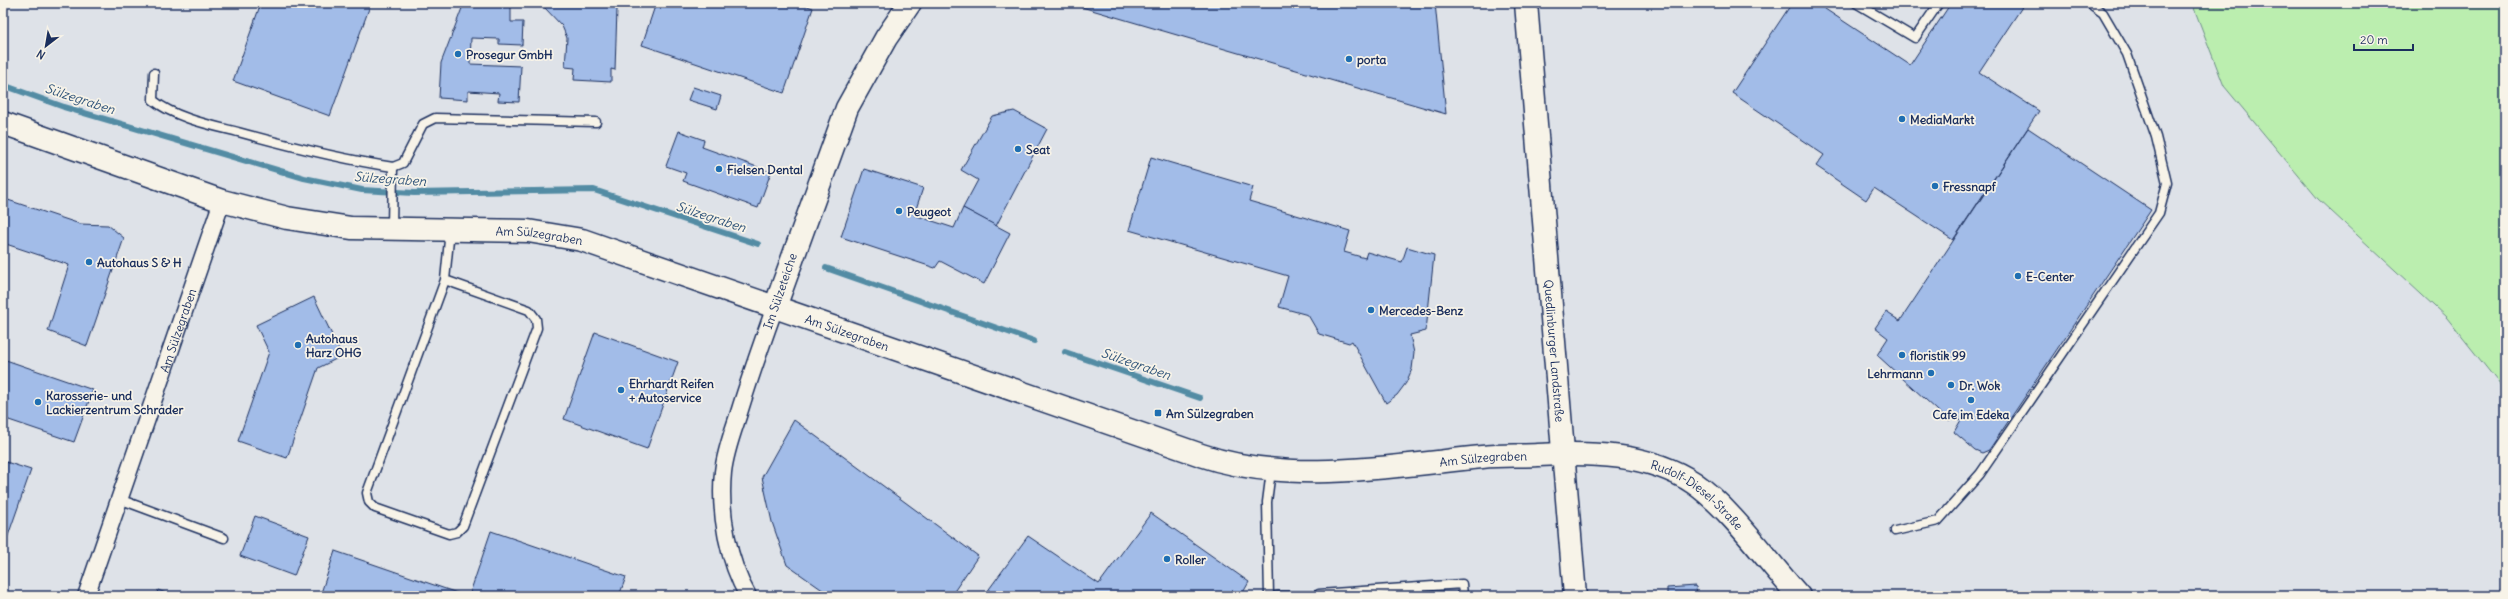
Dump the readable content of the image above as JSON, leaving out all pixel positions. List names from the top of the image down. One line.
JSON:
{"streets":{"street":["Am Sülzegraben","Im Sülzeteiche","Quedlinburger Landstraße","Rudolf-Diesel-Straße"]},"crossings":[["Am Sülzegraben","Im Sülzeteiche"],["Am Sülzegraben","Quedlinburger Landstraße"],["Am Sülzegraben","Rudolf-Diesel-Straße"],["Quedlinburger Landstraße","Rudolf-Diesel-Straße"]],"water":["Sülzegraben"],"places":{"other":["Prosegur GmbH","porta","MediaMarkt","Seat","Fielsen Dental","Fressnapf","Peugeot","Autohaus S & H","E-Center","Mercedes-Benz","Autohaus Harz OHG","floristik 99","Lehrmann","Dr. Wok","Ehrhardt Reifen + Autoservice","Cafe im Edeka","Karosserie- und Lackierzentrum Schrader","Roller"],"transit":["Am Sülzegraben"]},"scale_bar":"20 m","north":"bottom left"}
